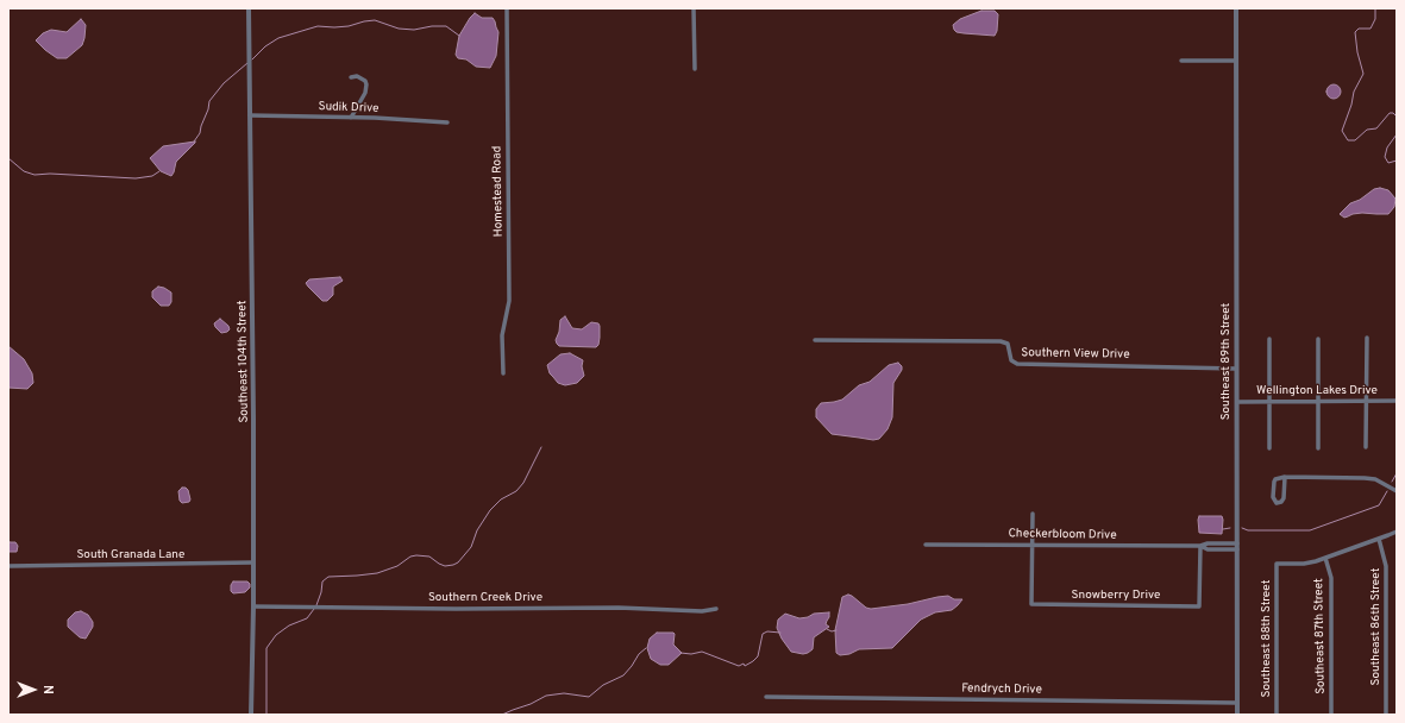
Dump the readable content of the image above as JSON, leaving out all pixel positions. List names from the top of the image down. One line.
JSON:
{"streets":{"street":["Sudik Drive","Homestead Road","Southern View Drive","Southeast 104th Street","Southeast 89th Street","Wellington Lakes Drive","Checkerbloom Drive","South Granada Lane","Snowberry Drive","Southern Creek Drive","Southeast 86th Street","Southeast 87th Street","Southeast 88th Street","Fendrych Drive"]},"crossings":[["Sudik Drive","Southeast 104th Street"],["Southern View Drive","Southeast 89th Street"],["Southeast 104th Street","South Granada Lane"],["Southeast 104th Street","Southern Creek Drive"],["Southeast 89th Street","Wellington Lakes Drive"],["Southeast 89th Street","Checkerbloom Drive"],["Southeast 89th Street","Fendrych Drive"],["Checkerbloom Drive","Snowberry Drive"],["Southeast 87th Street","Southeast 88th Street"]],"north":"right"}
